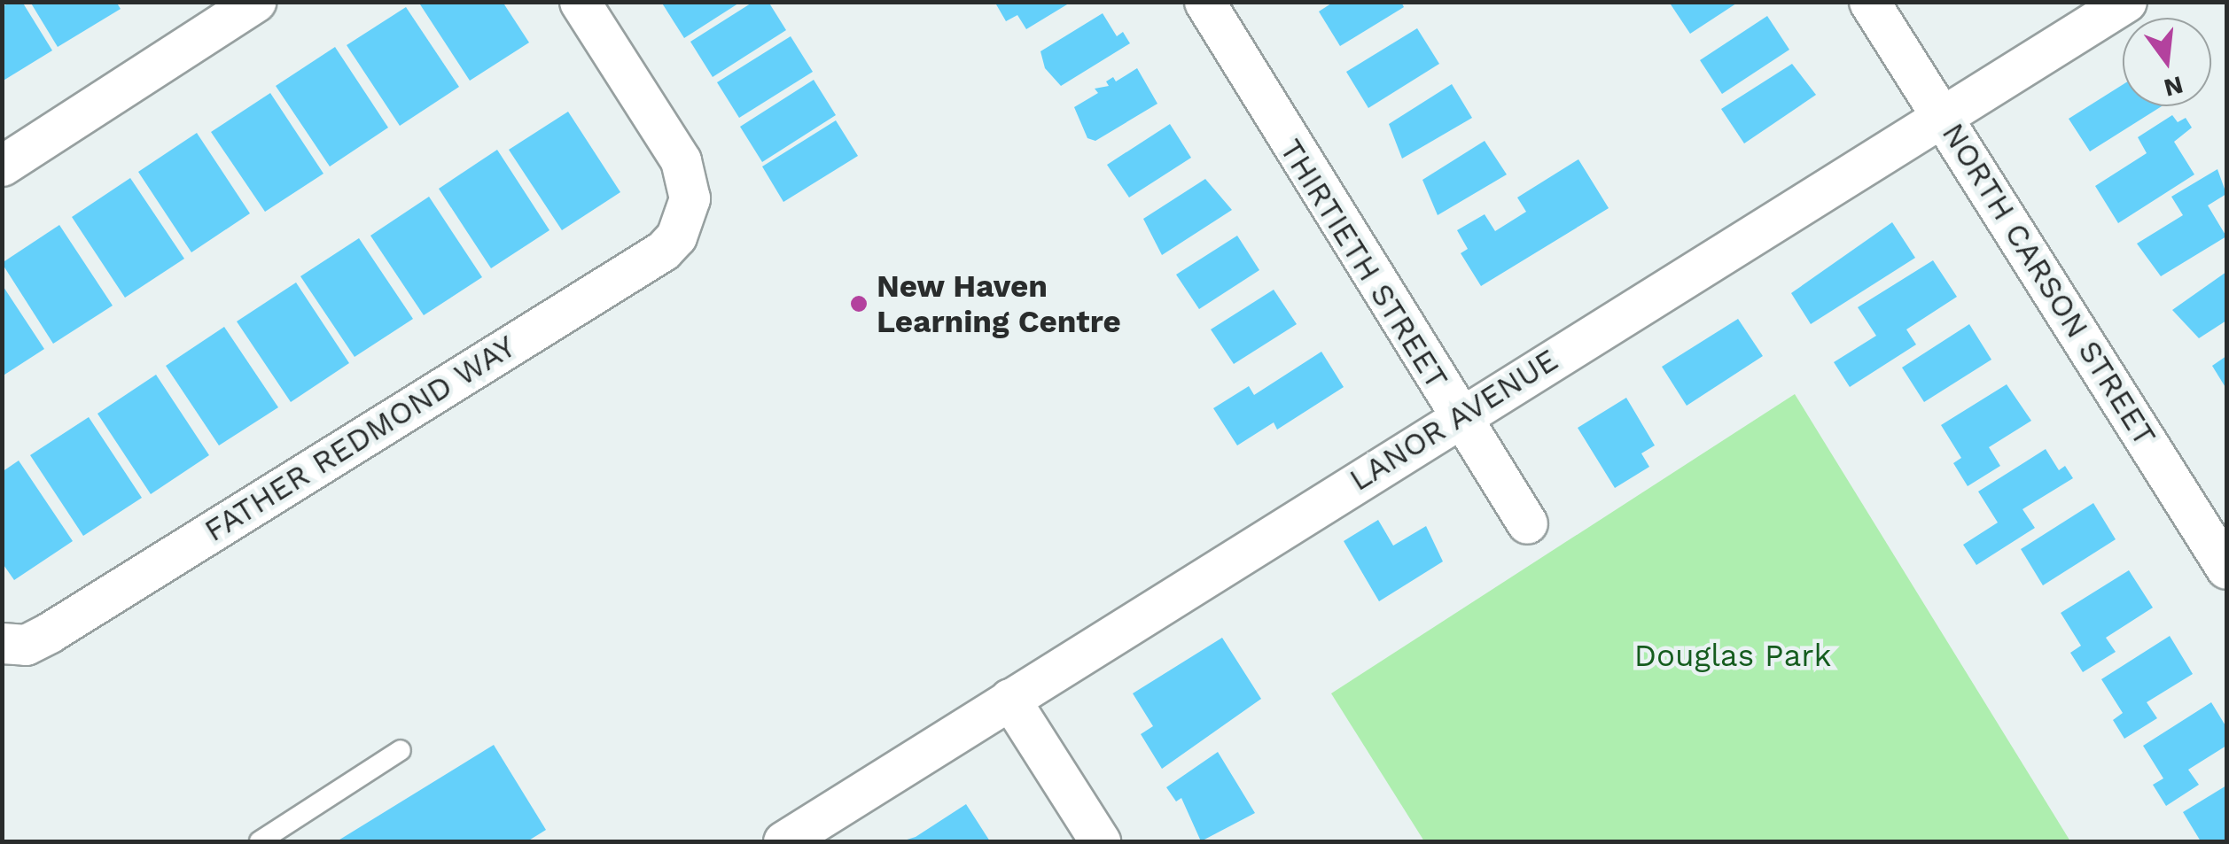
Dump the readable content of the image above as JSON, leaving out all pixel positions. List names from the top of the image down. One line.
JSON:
{"streets":{"street":["THIRTIETH STREET","NORTH CARSON STREET","LANOR AVENUE","FATHER REDMOND WAY"]},"crossings":[["THIRTIETH STREET","LANOR AVENUE"],["NORTH CARSON STREET","LANOR AVENUE"]],"parks":["Douglas Park"],"places":["New Haven Learning Centre"],"north":"bottom"}
